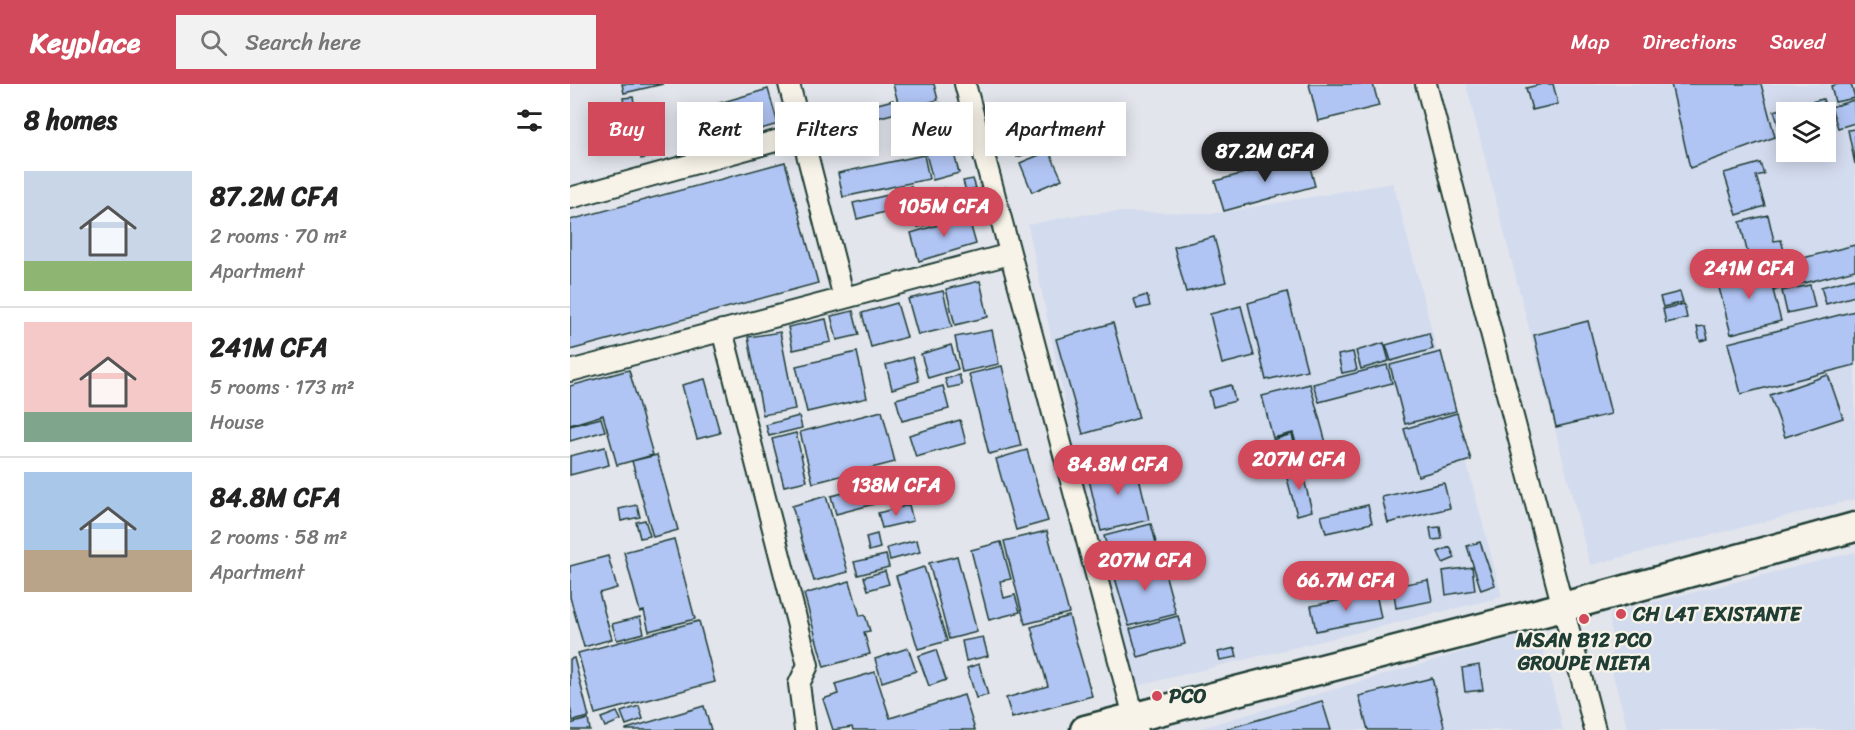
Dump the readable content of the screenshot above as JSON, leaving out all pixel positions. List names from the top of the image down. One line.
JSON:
{"places":["CH L4T EXISTANTE","MSAN B12 PCO GROUPE NIETA","PCO"],"page":{"header":"Keyplace","search":"Search here","nav":["Map","Directions","Saved"],"heading":"8 homes","chip":["Buy","Rent","Filters","New","Apartment"],"price":["87.2M CFA","105M CFA","241M CFA","207M CFA","84.8M CFA","138M CFA","207M CFA","66.7M CFA"],"list":[{"name":"87.2M CFA","note":"2 rooms · 70 m² · Apartment"},{"name":"241M CFA","note":"5 rooms · 173 m² · House"},{"name":"84.8M CFA","note":"2 rooms · 58 m² · Apartment"}]}}
